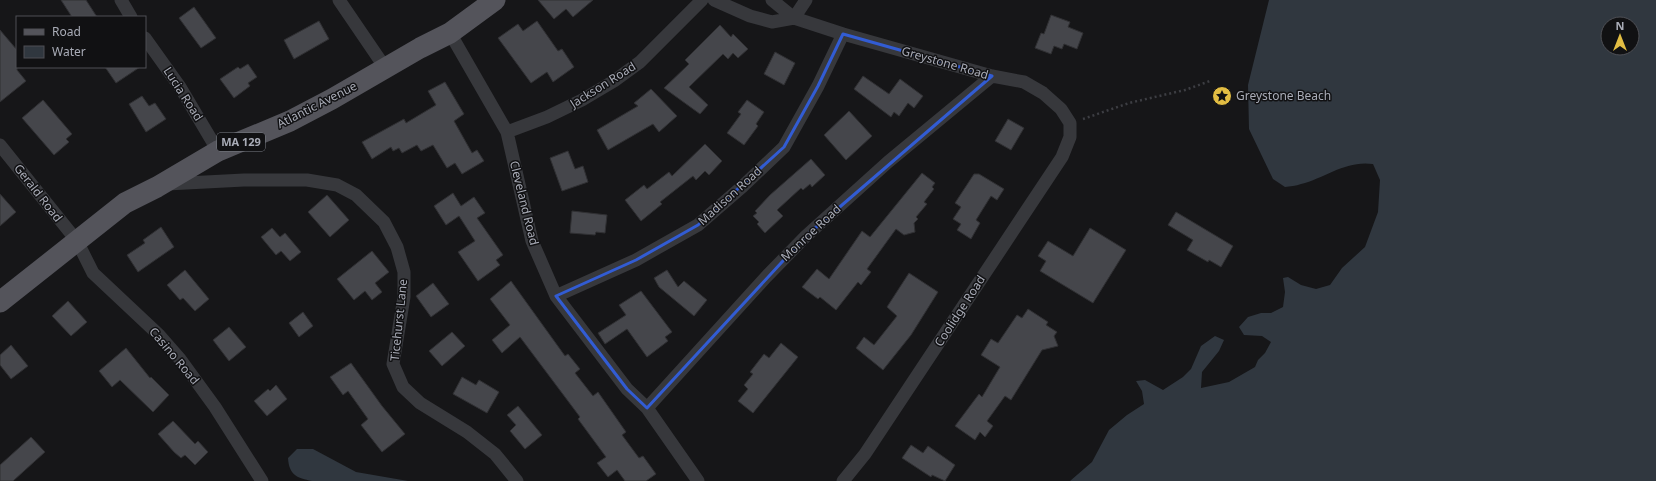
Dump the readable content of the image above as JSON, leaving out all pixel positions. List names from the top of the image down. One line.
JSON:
{"streets":{"main road":["Atlantic Avenue","MA 129"],"street":["Greystone Road","Jackson Road","Lucia Road","Gerald Road","Madison Road","Cleveland Road","Monroe Road","Coolidge Road","Ticehurst Lane","Casino Road"]},"crossings":[["Greystone Road","Madison Road"],["Greystone Road","Monroe Road"],["Greystone Road","Coolidge Road"],["Jackson Road","Cleveland Road"],["Lucia Road","Atlantic Avenue"],["Atlantic Avenue","Gerald Road"],["Atlantic Avenue","Cleveland Road"],["Atlantic Avenue","Ticehurst Lane"],["Atlantic Avenue","Casino Road"],["Gerald Road","Casino Road"],["Madison Road","Cleveland Road"],["Cleveland Road","Monroe Road"]],"places":{"place":["Greystone Beach"]},"legend":["Road","Water"],"north":"top"}
